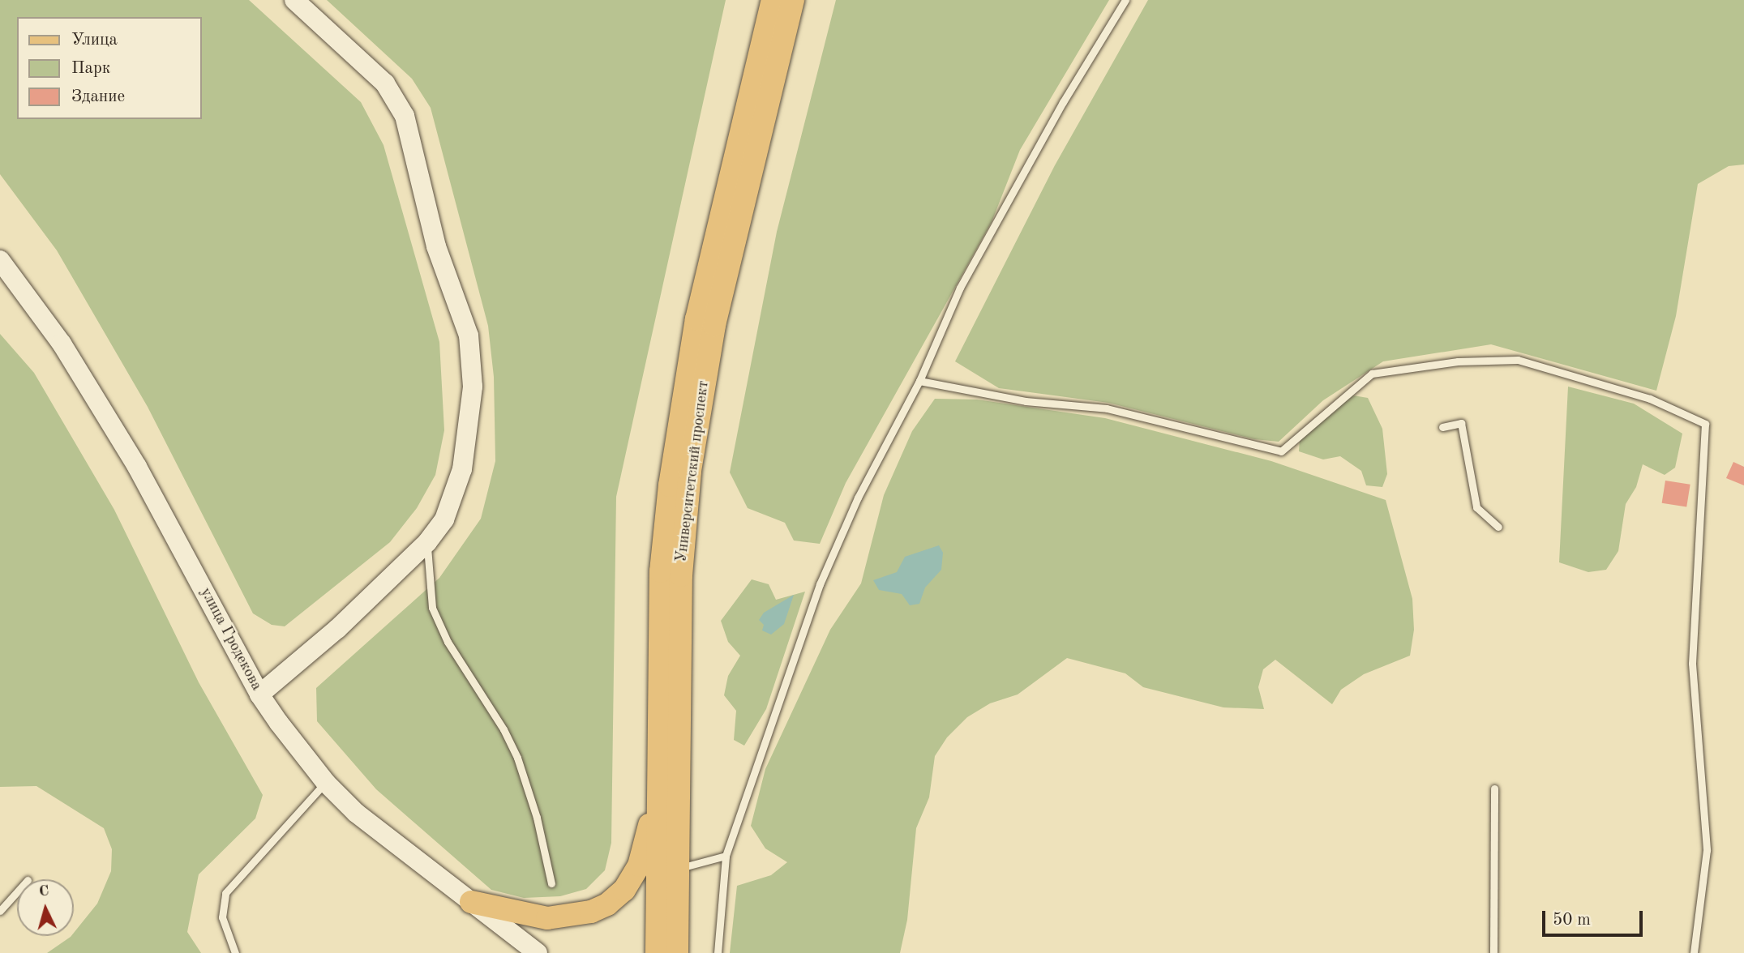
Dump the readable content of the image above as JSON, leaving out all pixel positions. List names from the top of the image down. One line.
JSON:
{"streets":{"main road":["Университетский проспект","улица Гродекова"]},"legend":["Улица","Парк","Здание"],"scale_bar":"50 m","north":"top"}
